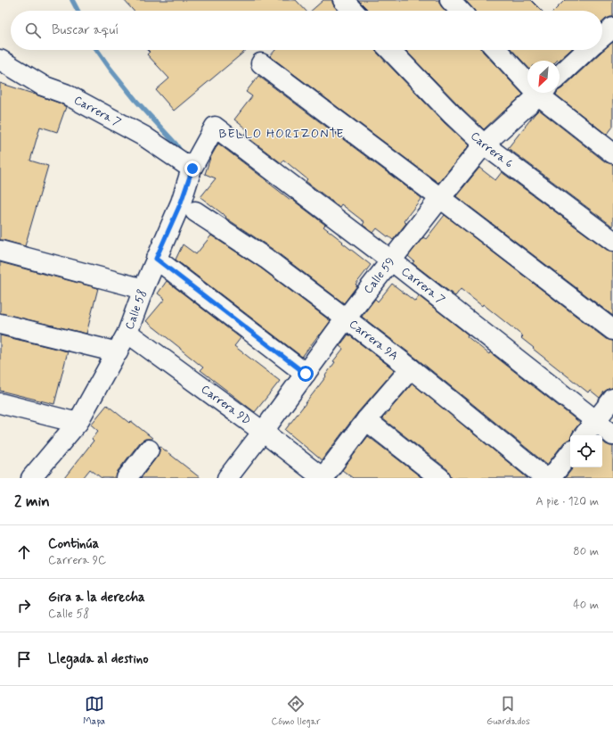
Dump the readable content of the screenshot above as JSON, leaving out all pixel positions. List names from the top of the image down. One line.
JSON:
{"streets":{"street":["Carrera 7","Carrera 6","Calle 59","Calle 58","Carrera 9A","Carrera 9D"]},"crossings":[["Carrera 7","Calle 59"],["Carrera 7","Calle 58"],["Carrera 6","Calle 59"],["Calle 59","Carrera 9A"],["Calle 59","Carrera 9D"],["Calle 58","Carrera 9D"]],"districts":["BELLO HORIZONTE"],"north":"bottom left","page":{"search":"Buscar aquí","heading":["2 min","A pie · 120 m"],"list":[["Continúa","Carrera 9C","80 m"],["Gira a la derecha","Calle 58","40 m"],"Llegada al destino"],"nav":["Mapa","Cómo llegar","Guardados"]}}
